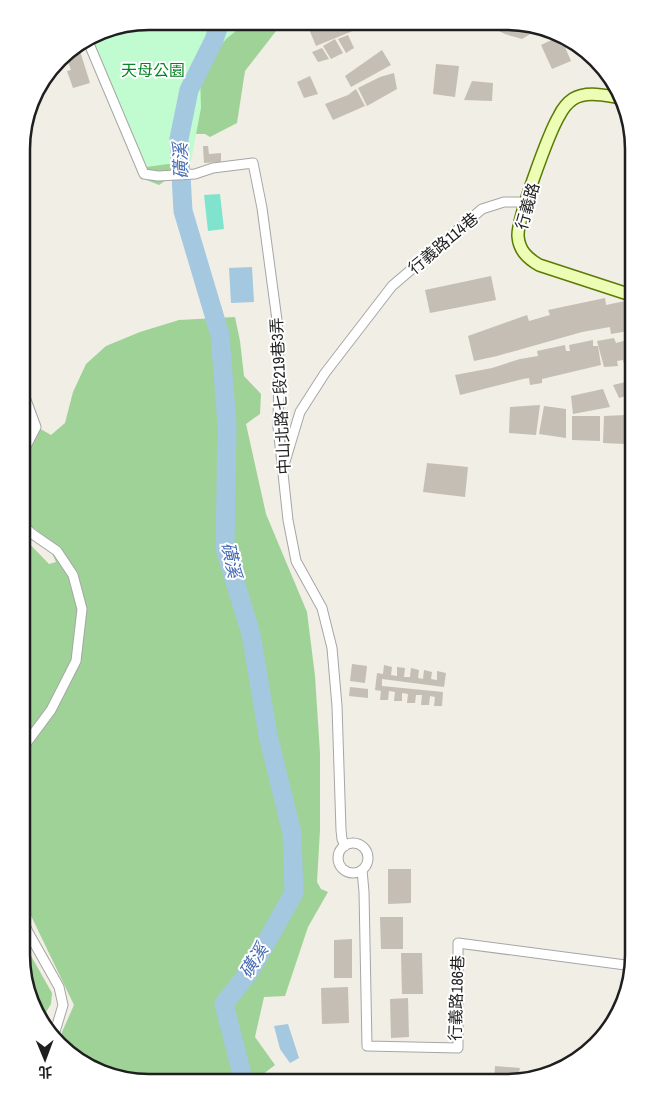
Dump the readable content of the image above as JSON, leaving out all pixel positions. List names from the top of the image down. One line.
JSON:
{"streets":{"street":["行義路","行義路114巷","中山北路七段219巷3弄","行義路186巷"]},"crossings":[["行義路","行義路114巷"],["行義路114巷","中山北路七段219巷3弄"],["中山北路七段219巷3弄","行義路186巷"]],"water":["磺溪"],"parks":["天母公園"],"north":"bottom"}
